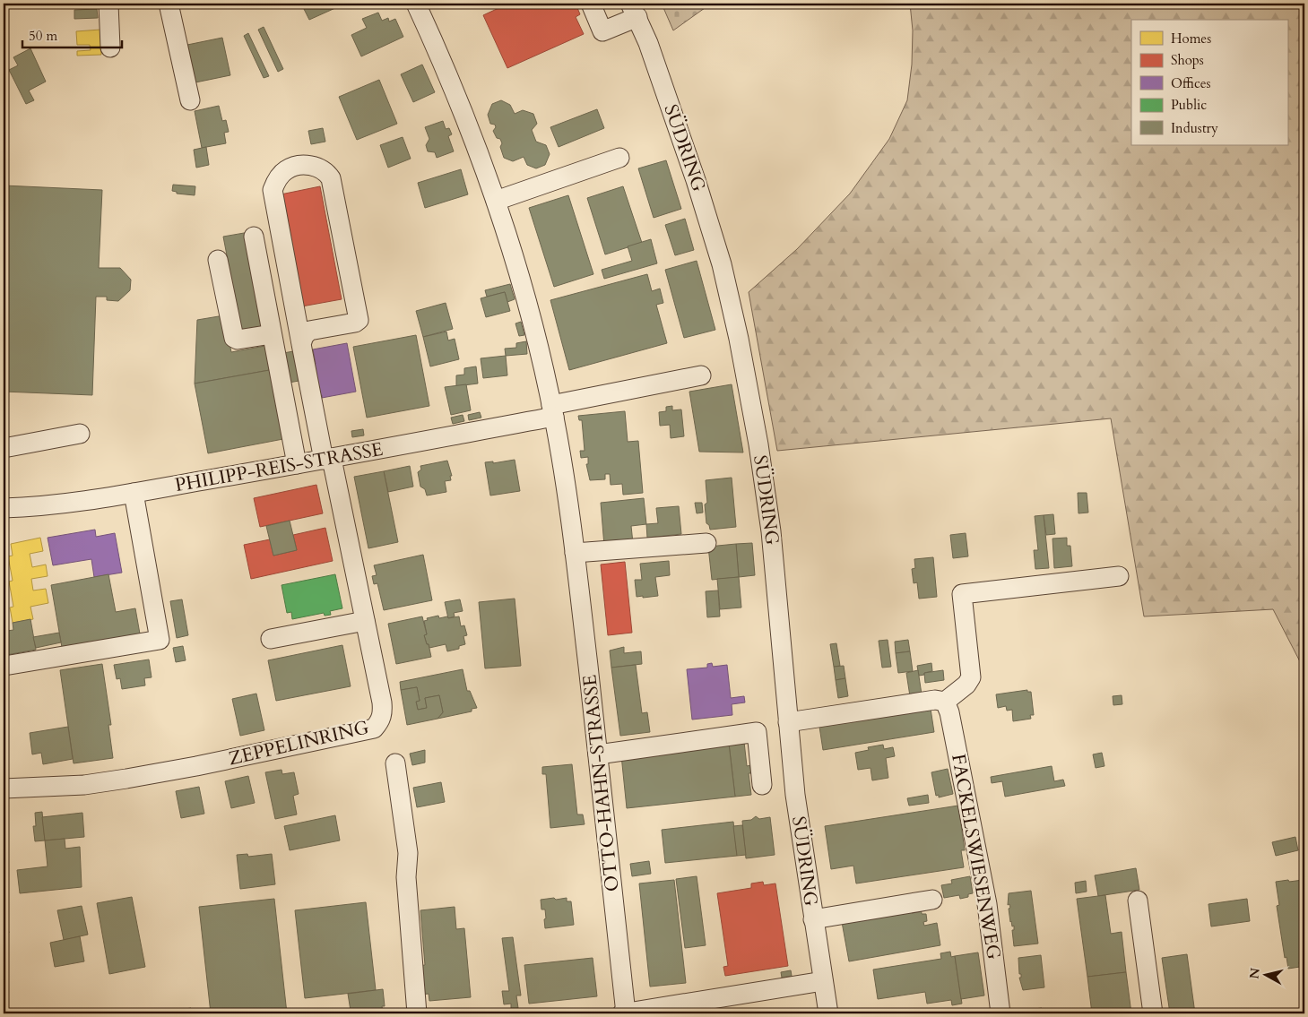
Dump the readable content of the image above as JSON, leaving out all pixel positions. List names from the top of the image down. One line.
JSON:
{"streets":{"street":["SÜDRING","PHILIPP-REIS-STRASSE","ZEPPELINRING","OTTO-HAHN-STRASSE","FACKELSWIESENWEG"]},"crossings":[["PHILIPP-REIS-STRASSE","ZEPPELINRING"],["PHILIPP-REIS-STRASSE","OTTO-HAHN-STRASSE"]],"legend":["Homes","Shops","Offices","Public","Industry"],"scale_bar":"50 m","north":"left"}
